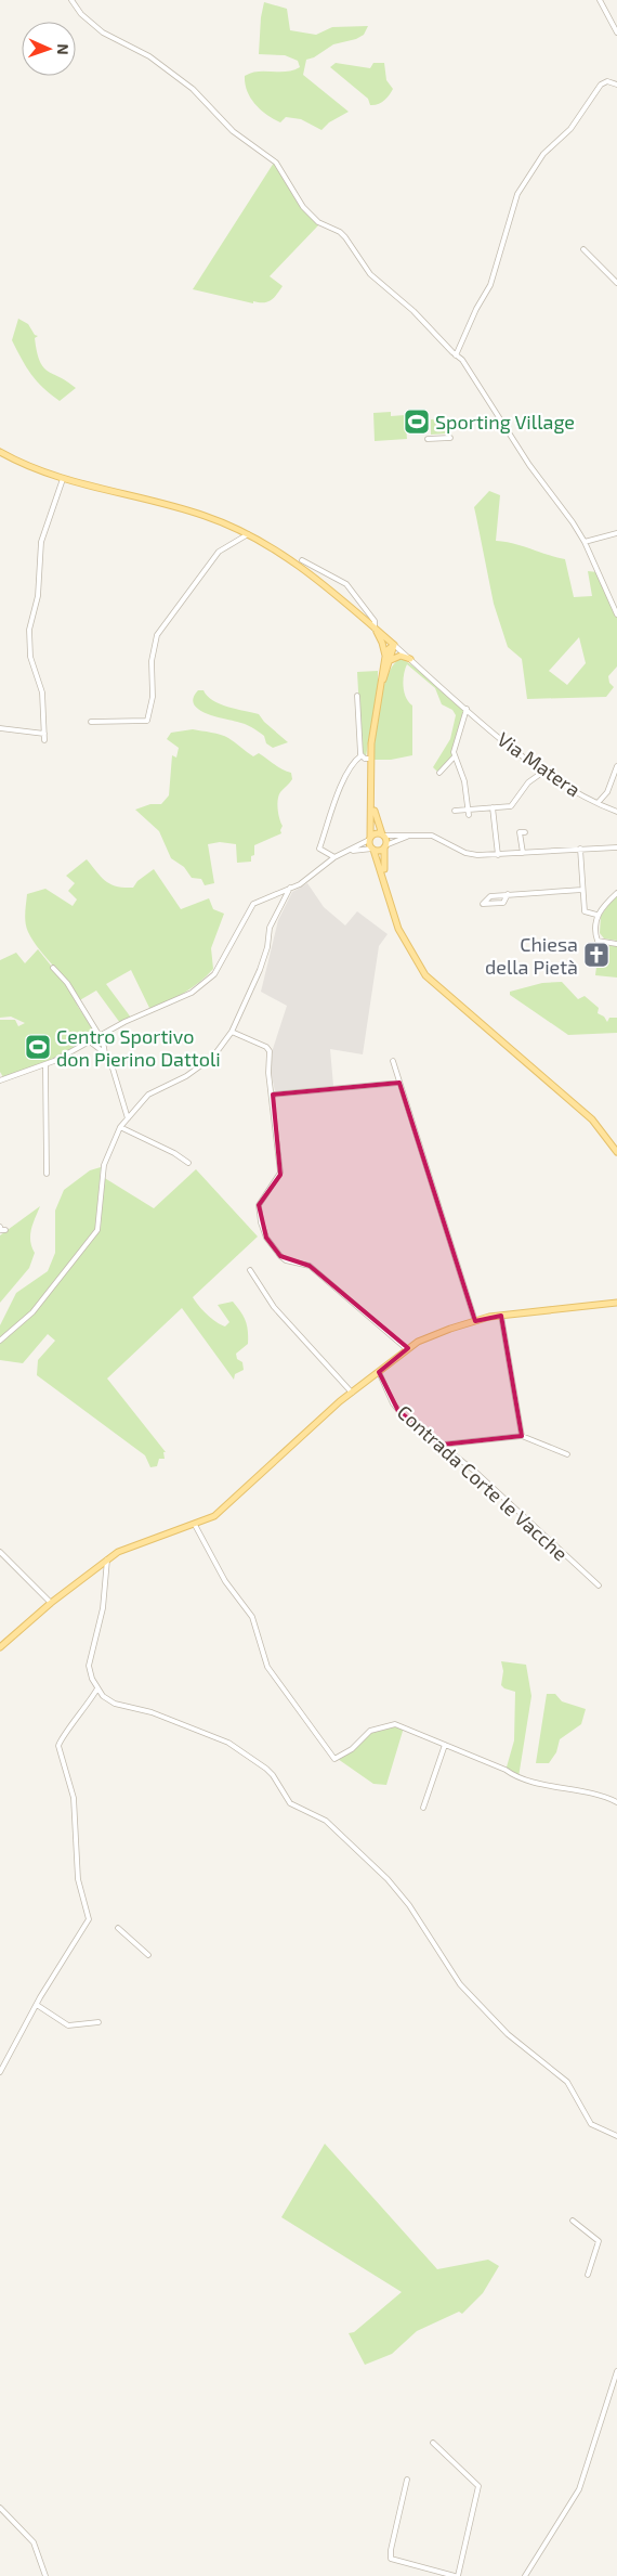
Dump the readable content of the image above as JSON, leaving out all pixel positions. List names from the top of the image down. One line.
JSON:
{"streets":{"street":["Via Matera","Contrada Corte le Vacche"]},"places":{"sports":["Sporting Village","Centro Sportivo don Pierino Dattoli"],"church":["Chiesa della Pietà"]},"north":"right"}
